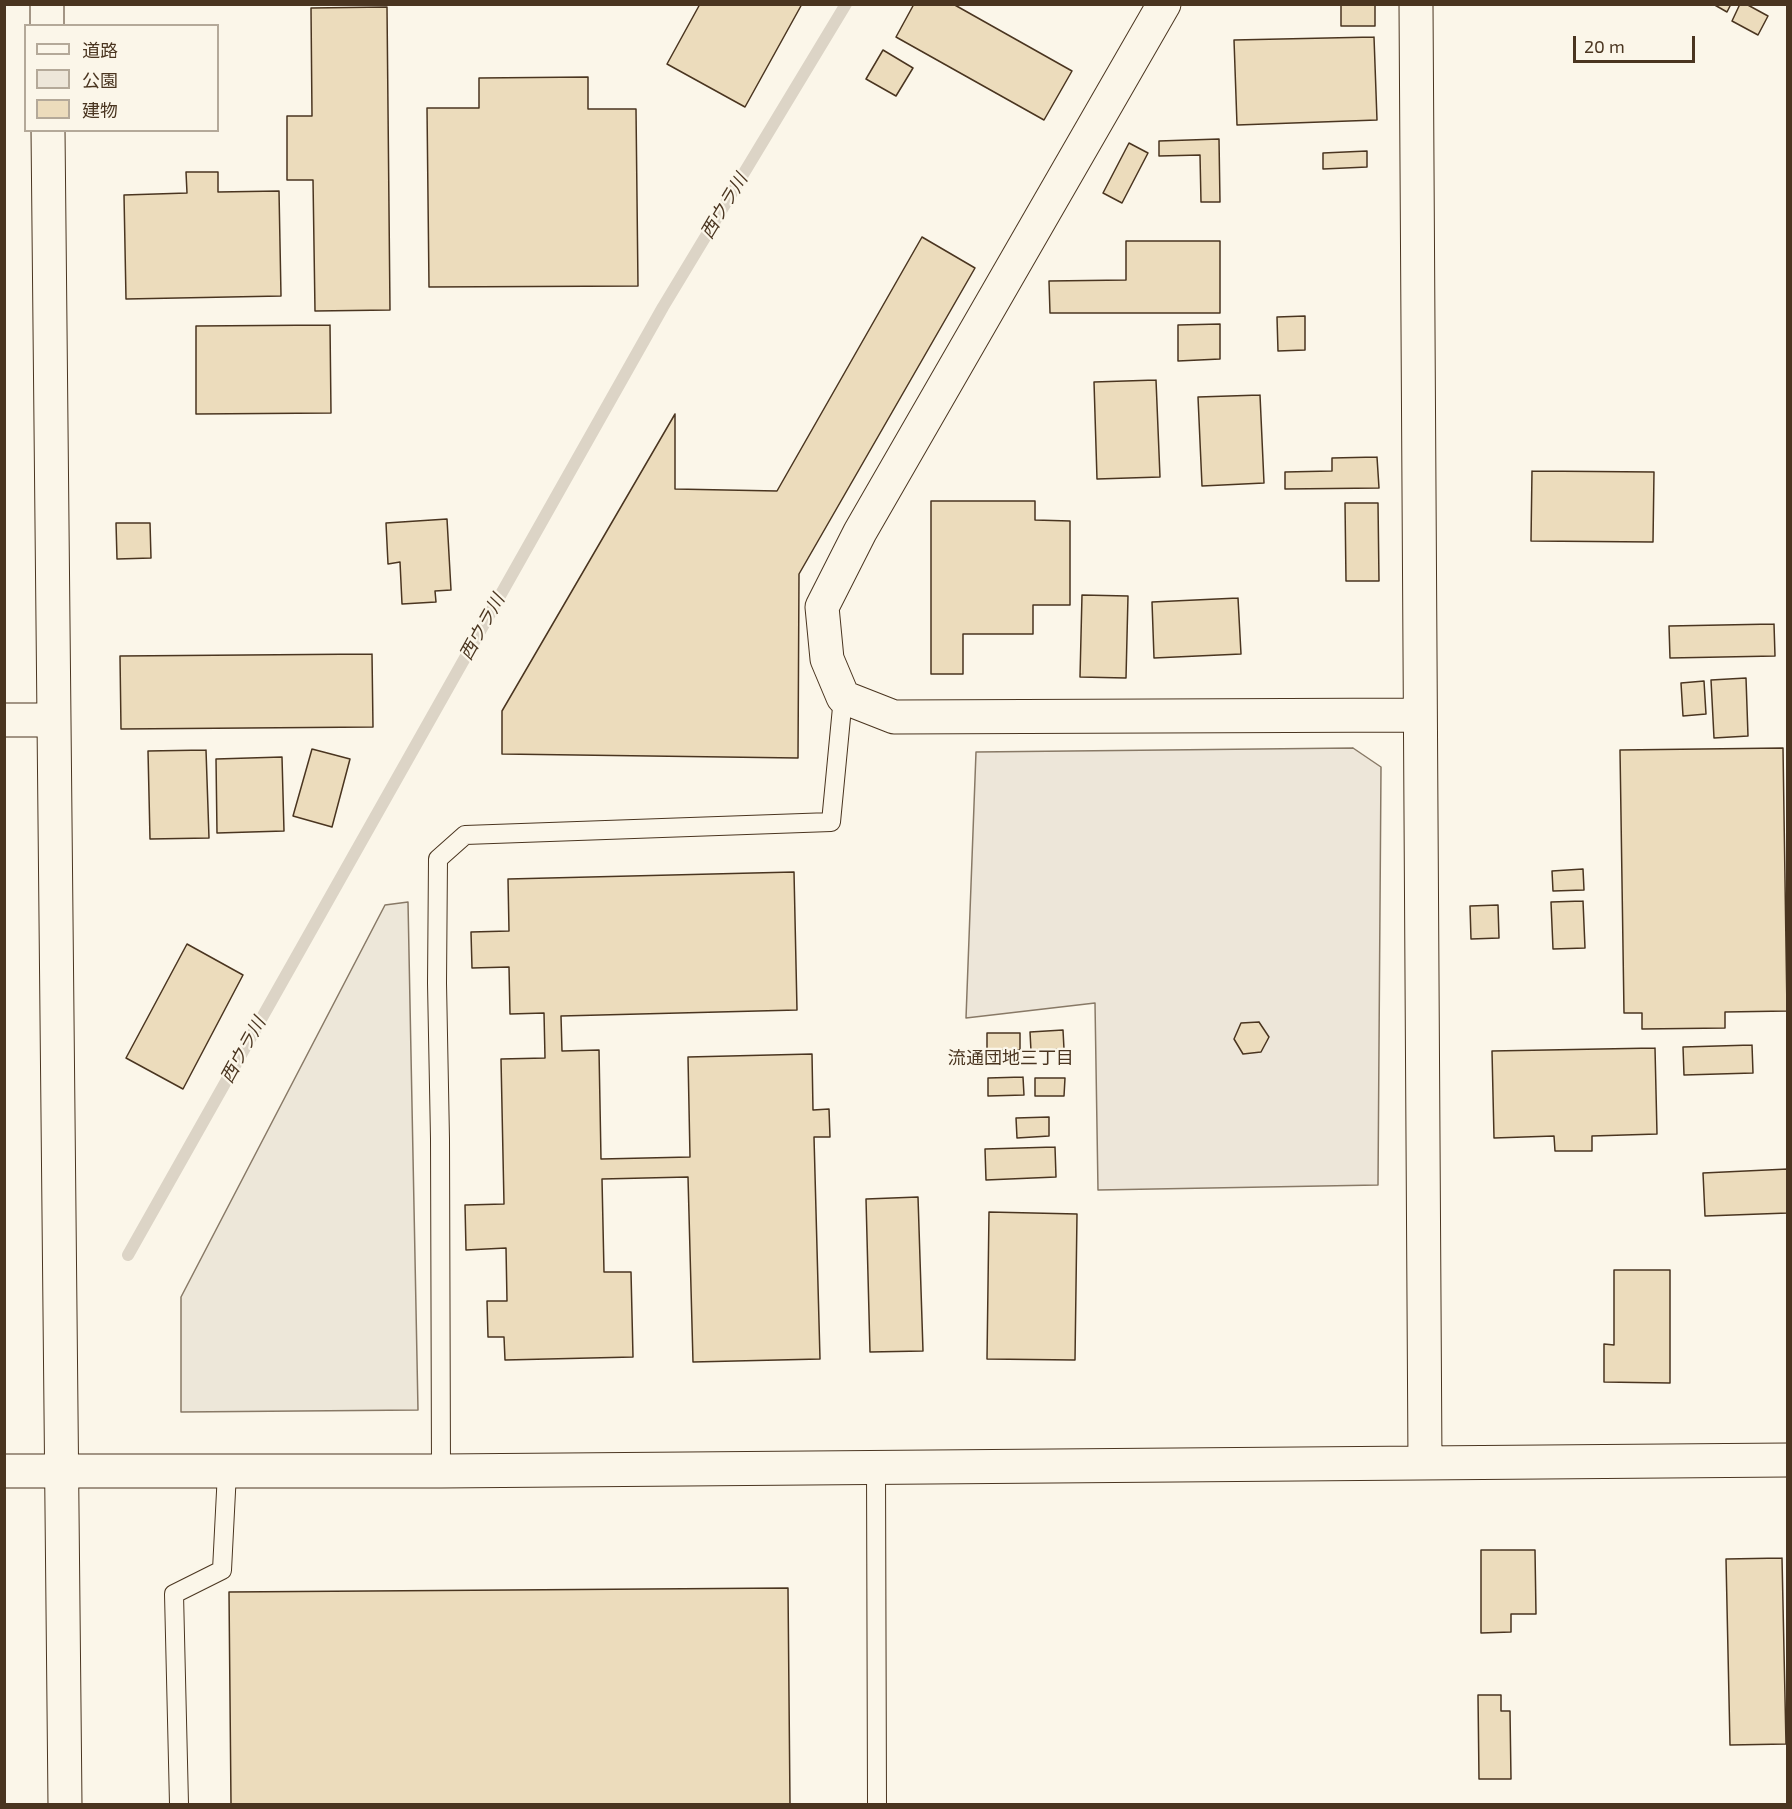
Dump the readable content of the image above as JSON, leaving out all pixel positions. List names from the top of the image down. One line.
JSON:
{"districts":["流通団地三丁目"],"water":["西ウラ川"],"legend":["道路","公園","建物"],"scale_bar":"20 m"}
